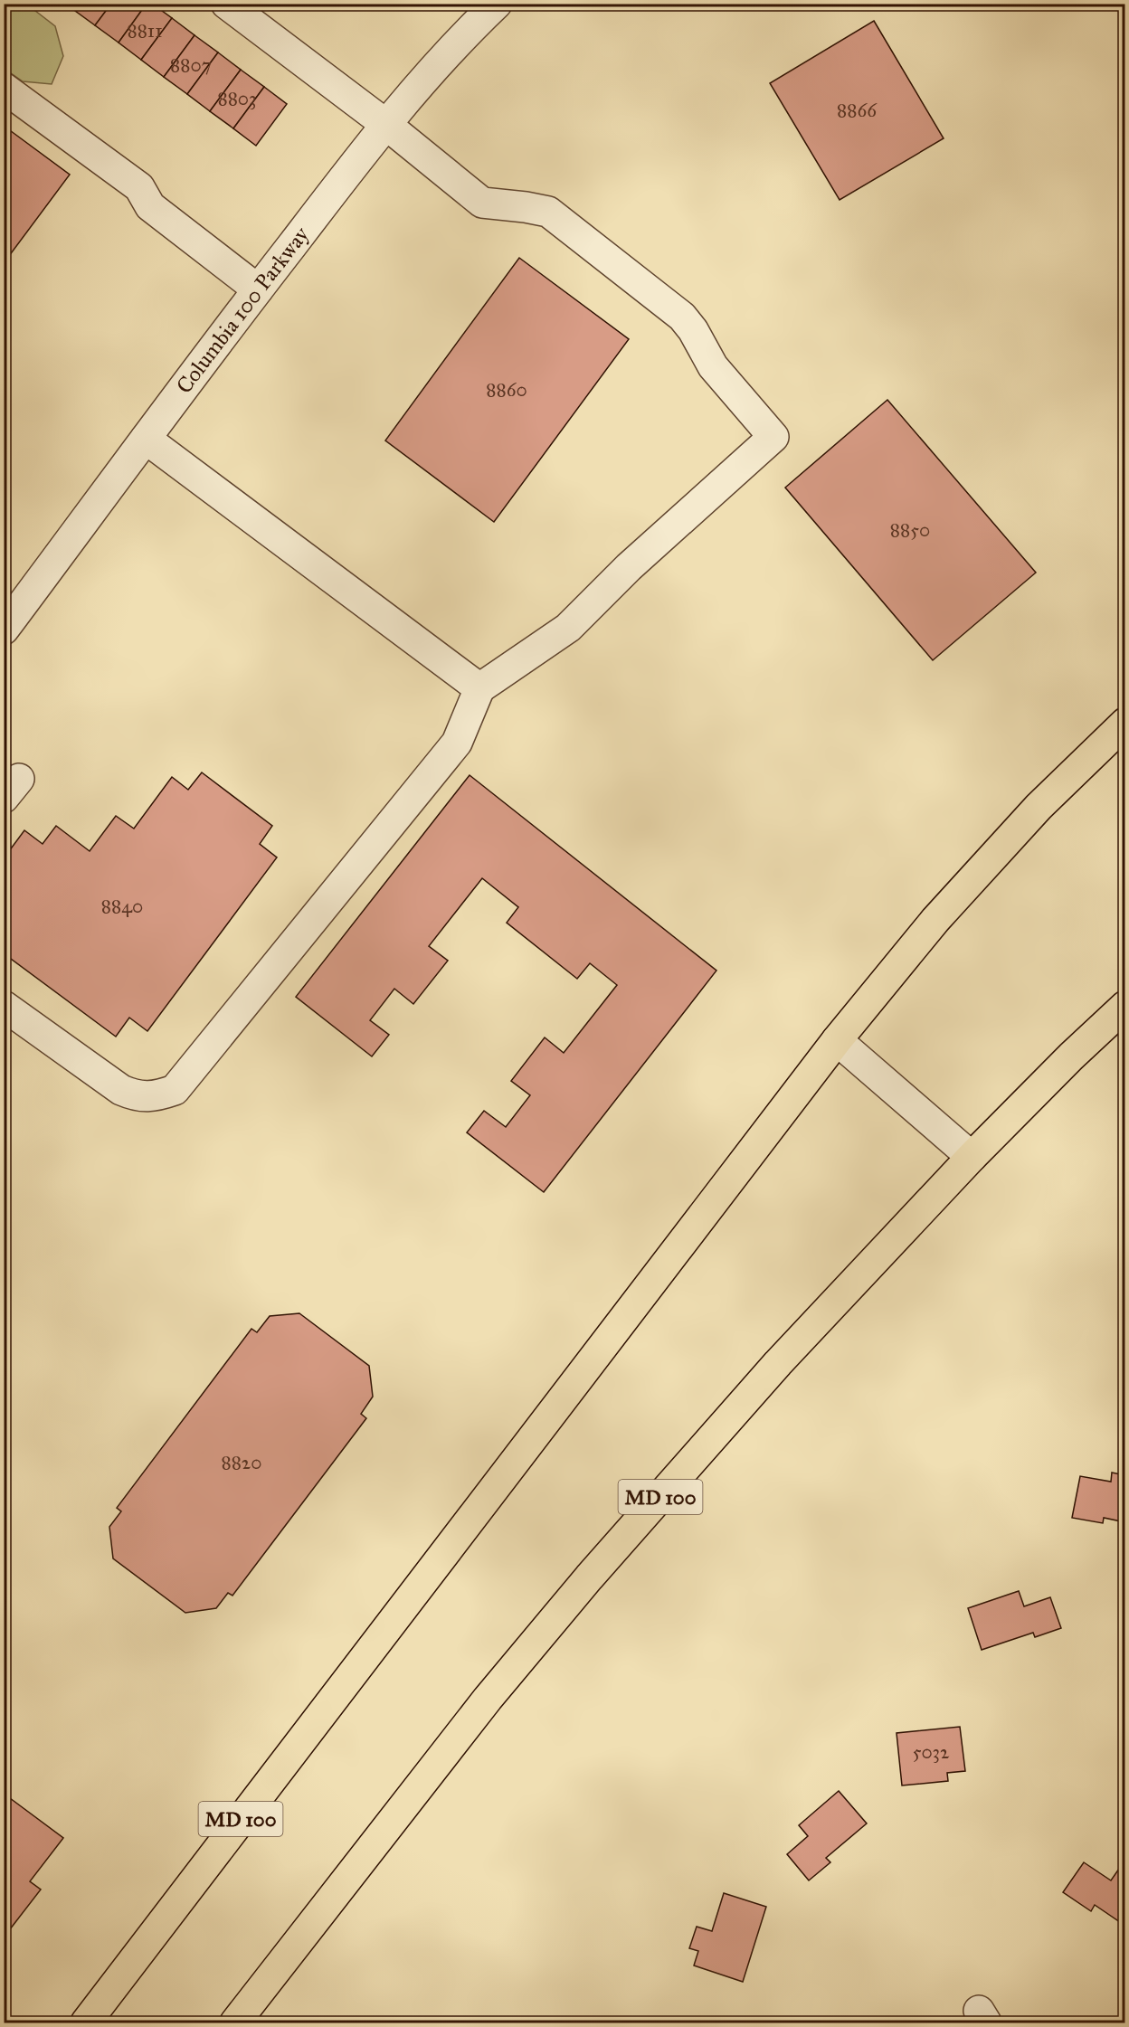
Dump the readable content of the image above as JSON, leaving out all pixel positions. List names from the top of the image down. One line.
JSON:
{"streets":{"highway":["MD 100"],"street":["Columbia 100 Parkway"]},"house_numbers":["8811","8807","8803","8866","8860","8850","8840","8820","5032"]}
